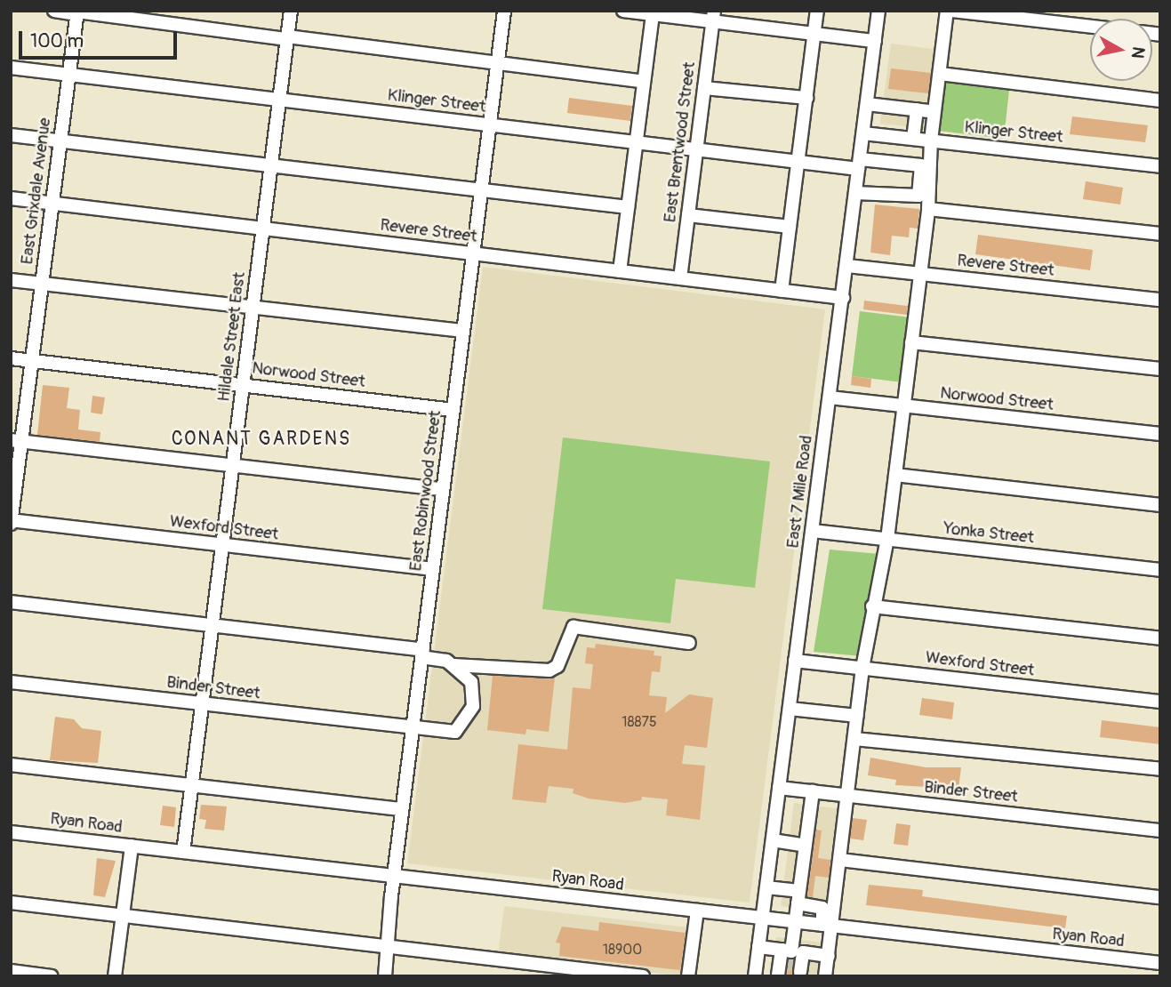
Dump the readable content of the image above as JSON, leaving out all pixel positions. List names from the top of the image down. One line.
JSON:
{"streets":{"street":["Klinger Street","East Brentwood Street","East Grixdale Avenue","Revere Street","Hildale Street East","Norwood Street","East Robinwood Street","East 7 Mile Road","Wexford Street","Yonka Street","Binder Street","Ryan Road"]},"crossings":[["Klinger Street","East Brentwood Street"],["Klinger Street","East Grixdale Avenue"],["Klinger Street","Hildale Street East"],["Klinger Street","East Robinwood Street"],["Klinger Street","East 7 Mile Road"],["East Brentwood Street","Revere Street"],["East Grixdale Avenue","Revere Street"],["East Grixdale Avenue","Norwood Street"],["East Grixdale Avenue","Wexford Street"],["Revere Street","Hildale Street East"],["Revere Street","East Robinwood Street"],["Revere Street","East 7 Mile Road"],["Hildale Street East","Norwood Street"],["Hildale Street East","Wexford Street"],["Hildale Street East","Binder Street"],["Hildale Street East","Ryan Road"],["Norwood Street","East Robinwood Street"],["Norwood Street","East 7 Mile Road"],["East Robinwood Street","Wexford Street"],["East Robinwood Street","Binder Street"],["East Robinwood Street","Ryan Road"],["East 7 Mile Road","Wexford Street"],["East 7 Mile Road","Yonka Street"],["East 7 Mile Road","Binder Street"],["East 7 Mile Road","Ryan Road"]],"districts":["CONANT GARDENS"],"house_numbers":["18875","18900"],"scale_bar":"100 m","north":"right"}
